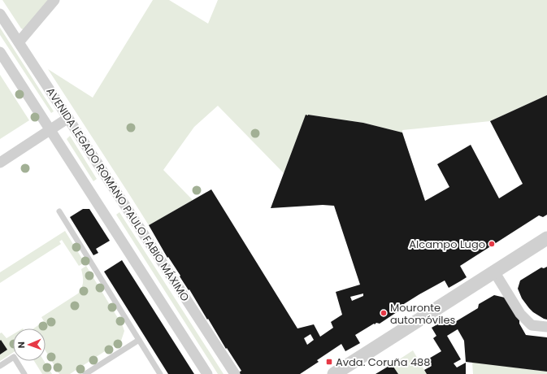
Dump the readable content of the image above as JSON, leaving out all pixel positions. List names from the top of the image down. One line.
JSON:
{"streets":{"street":["AVENIDA LEGADO ROMANO PAULO FABIO MÁXIMO"]},"places":{"other":["Alcampo Lugo","Mouronte automóviles"],"transit":["Avda. Coruña 488"]},"north":"left"}
